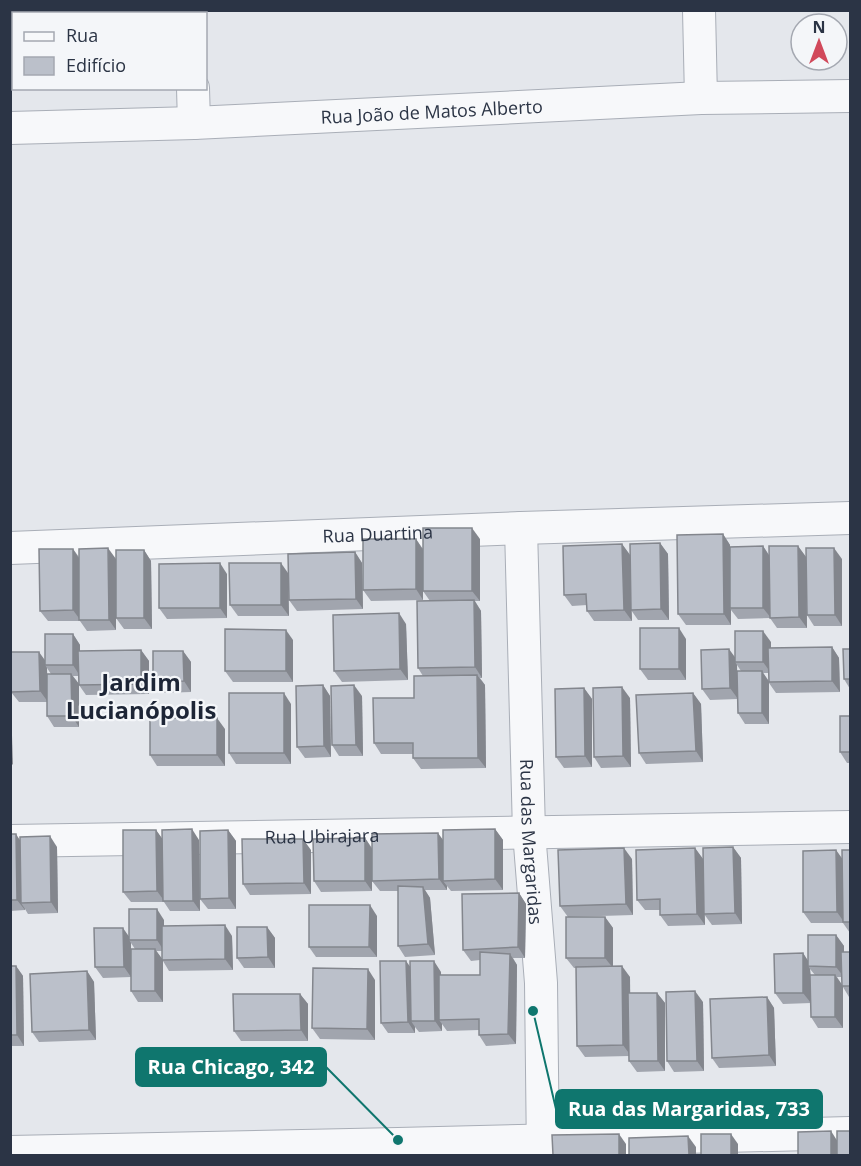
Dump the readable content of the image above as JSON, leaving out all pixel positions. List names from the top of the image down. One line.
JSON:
{"streets":{"street":["Rua João de Matos Alberto","Rua Duartina","Rua Ubirajara","Rua das Margaridas"]},"crossings":[["Rua Duartina","Rua das Margaridas"],["Rua Ubirajara","Rua das Margaridas"]],"districts":["Jardim Lucianópolis"],"places":["Rua das Margaridas, 733","Rua Chicago, 342"],"legend":["Rua","Edifício"],"north":"top"}
